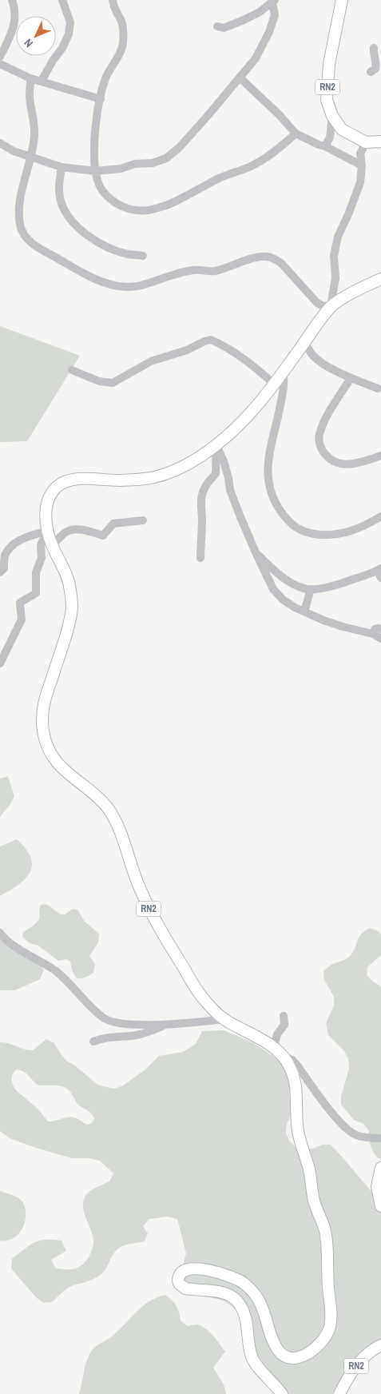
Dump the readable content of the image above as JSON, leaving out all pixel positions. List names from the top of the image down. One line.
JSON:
{"streets":{"highway":["RN2"]},"north":"bottom left"}
